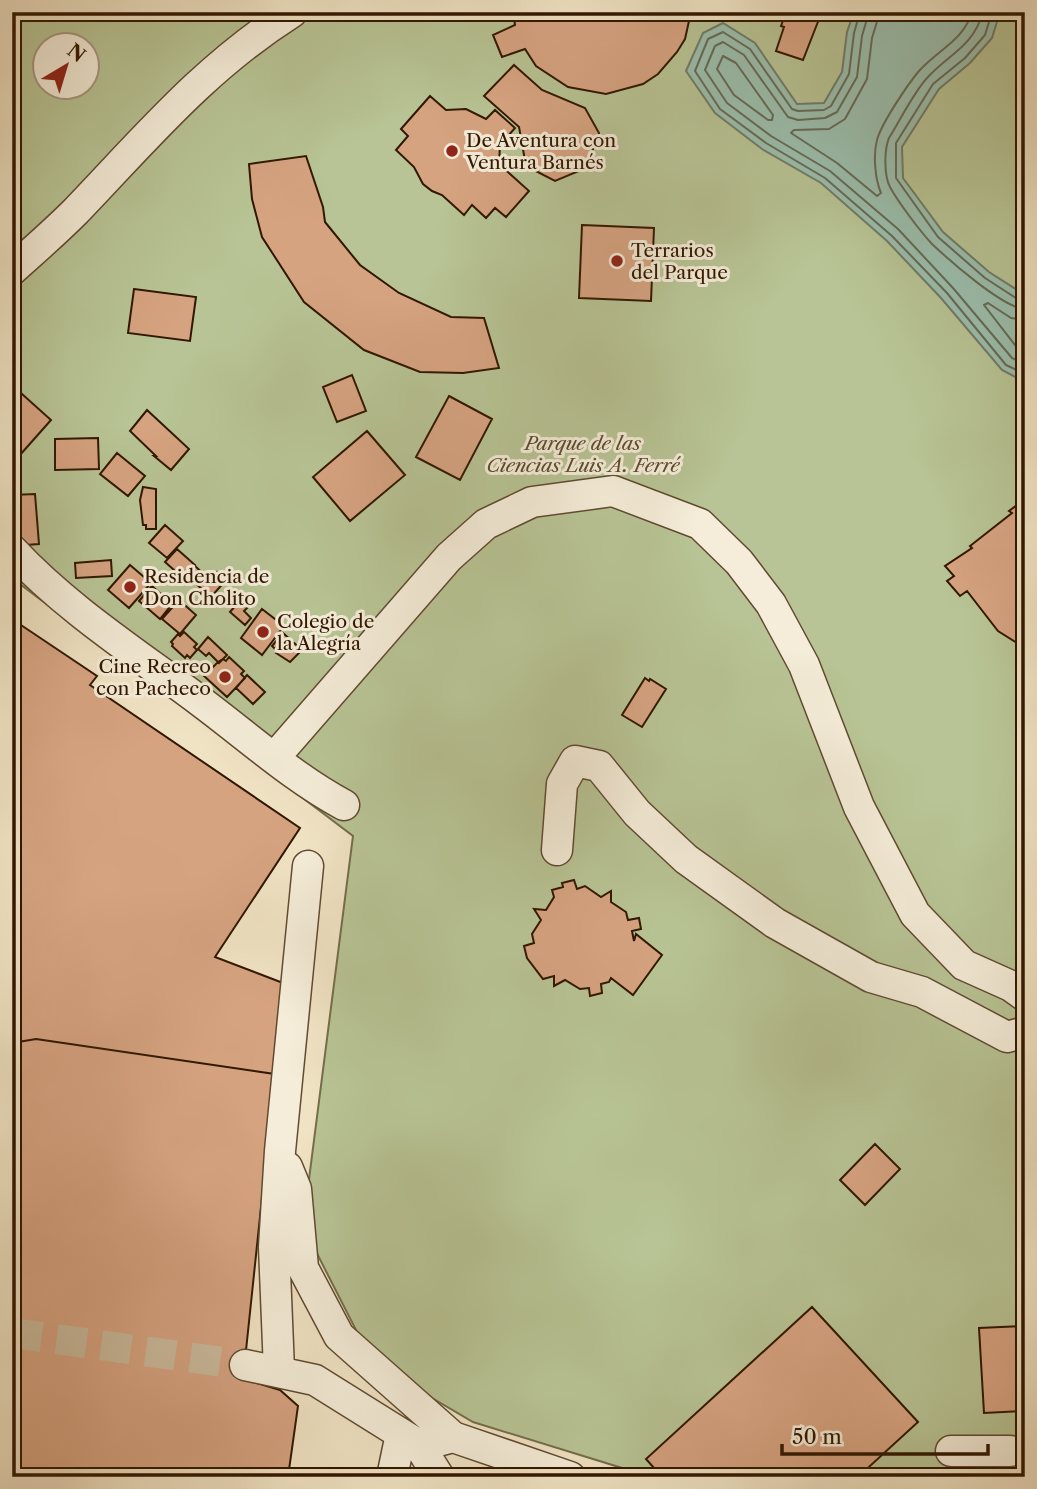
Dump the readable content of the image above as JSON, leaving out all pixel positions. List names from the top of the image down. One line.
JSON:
{"parks":["Parque de las Ciencias Luis A. Ferré"],"places":["De Aventura con Ventura Barnés","Terrarios del Parque","Residencia de Don Cholito","Colegio de la Alegría","Cine Recreo con Pacheco"],"scale_bar":"50 m","north":"top right"}
